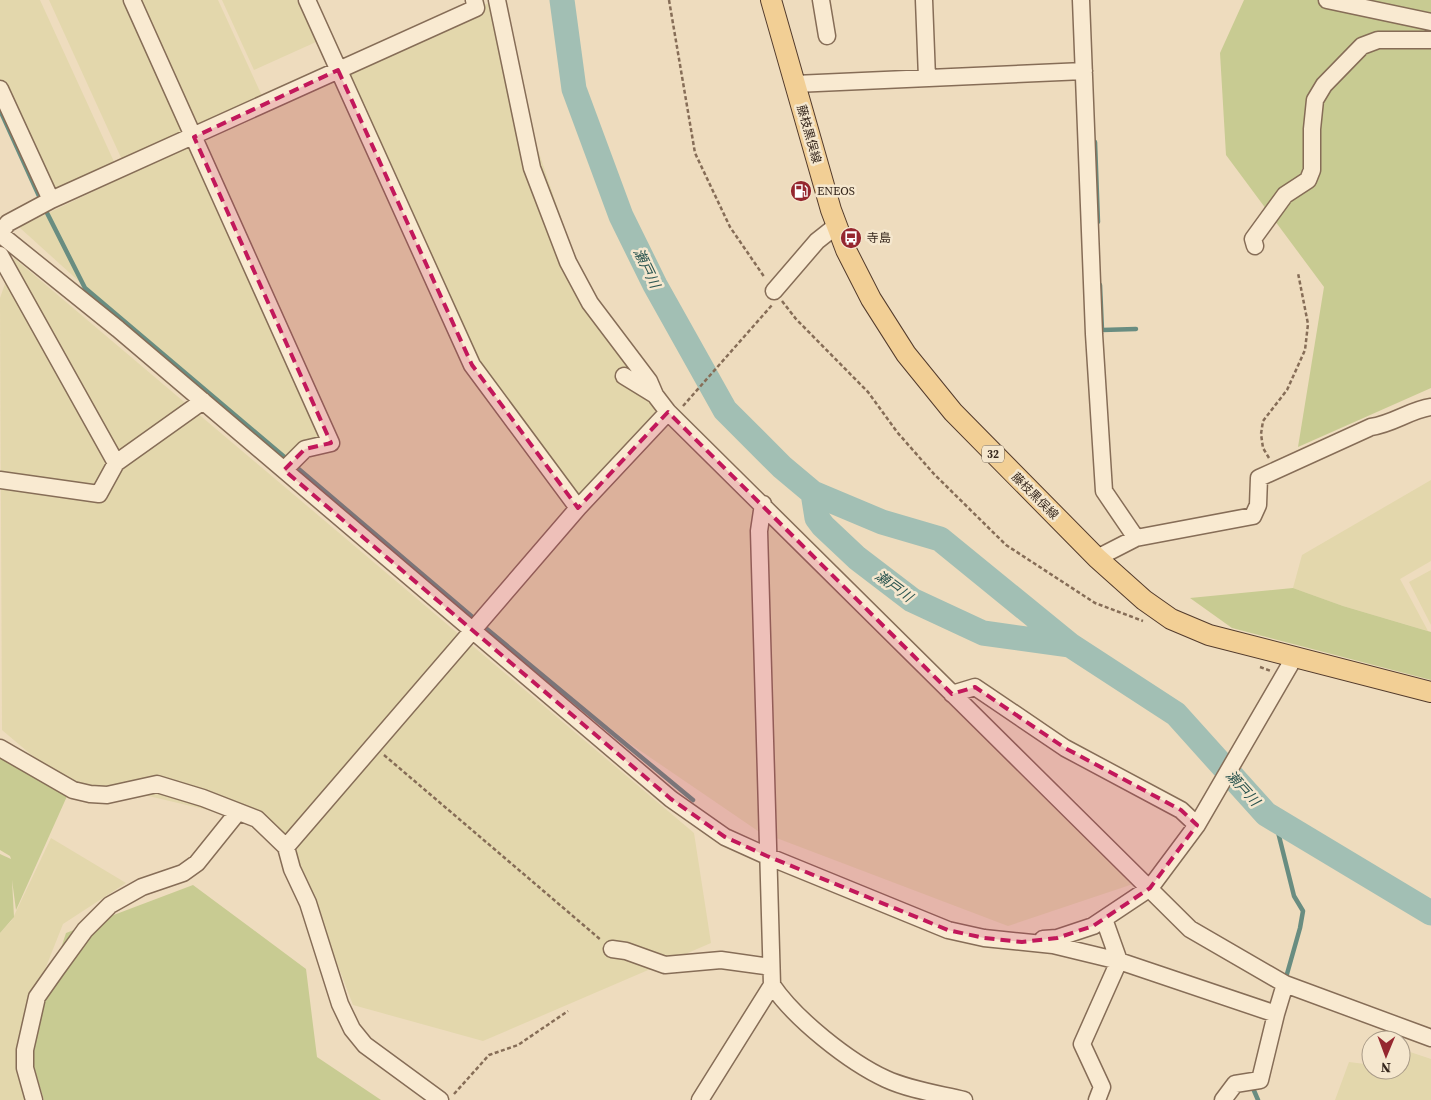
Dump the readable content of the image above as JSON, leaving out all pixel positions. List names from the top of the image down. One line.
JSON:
{"streets":{"main road":["藤枝黒俣線","32"]},"water":["瀬戸川"],"places":{"fuel station":["ENEOS"],"bus stop":["寺島"]},"north":"bottom"}
